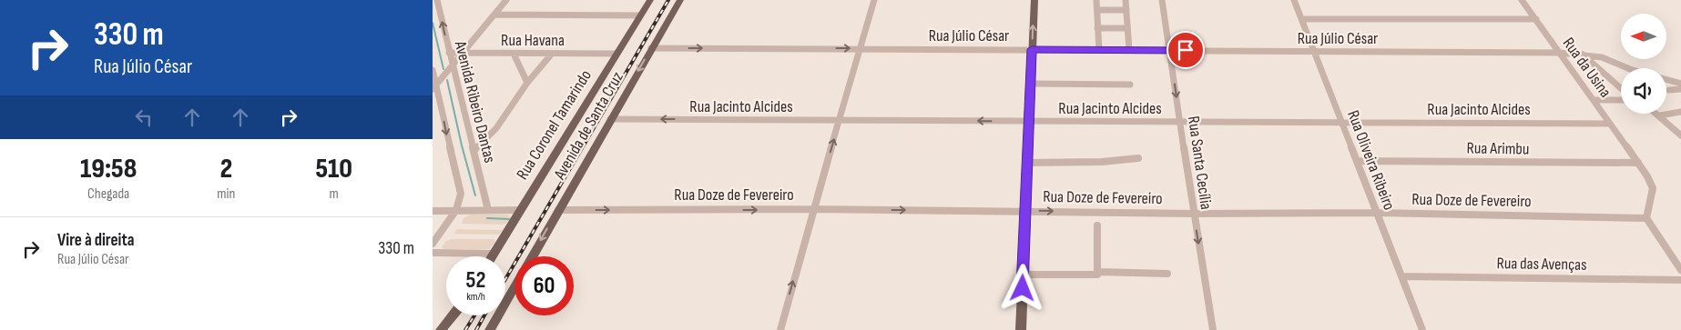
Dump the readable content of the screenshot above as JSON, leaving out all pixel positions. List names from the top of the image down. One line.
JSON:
{"streets":{"main road":["Rua Coronel Tamarindo","Avenida de Santa Cruz"],"street":["Rua Júlio César","Rua Havana","Rua da Usina","Avenida Ribeiro Dantas","Rua Jacinto Alcides","Rua Arimbu","Rua Oliveira Ribeiro","Rua Santa Cecília","Rua Doze de Fevereiro","Rua das Avenças"]},"crossings":[["Rua Júlio César","Rua da Usina"],["Rua Júlio César","Avenida de Santa Cruz"],["Rua Júlio César","Rua Oliveira Ribeiro"],["Rua Júlio César","Rua Santa Cecília"],["Rua Havana","Avenida Ribeiro Dantas"],["Rua Havana","Rua Coronel Tamarindo"],["Rua da Usina","Rua Jacinto Alcides"],["Rua da Usina","Rua Arimbu"],["Rua da Usina","Rua Doze de Fevereiro"],["Rua Jacinto Alcides","Avenida de Santa Cruz"],["Rua Jacinto Alcides","Rua Oliveira Ribeiro"],["Rua Jacinto Alcides","Rua Santa Cecília"],["Avenida de Santa Cruz","Rua Doze de Fevereiro"],["Rua Arimbu","Rua Oliveira Ribeiro"],["Rua Oliveira Ribeiro","Rua Doze de Fevereiro"],["Rua Oliveira Ribeiro","Rua das Avenças"],["Rua Santa Cecília","Rua Doze de Fevereiro"]],"one_way":["Rua Jacinto Alcides","Avenida de Santa Cruz","Rua Santa Cecília","Rua Doze de Fevereiro"],"north":"left","page":{"turn":["330 m","Rua Júlio César"],"eta":["19:58","Chegada","2","min","510","m"],"list":[{"name":"Vire à direita","note":"Rua Júlio César","value":"330 m"}],"speed":"52 km/h","limit":"60"}}
